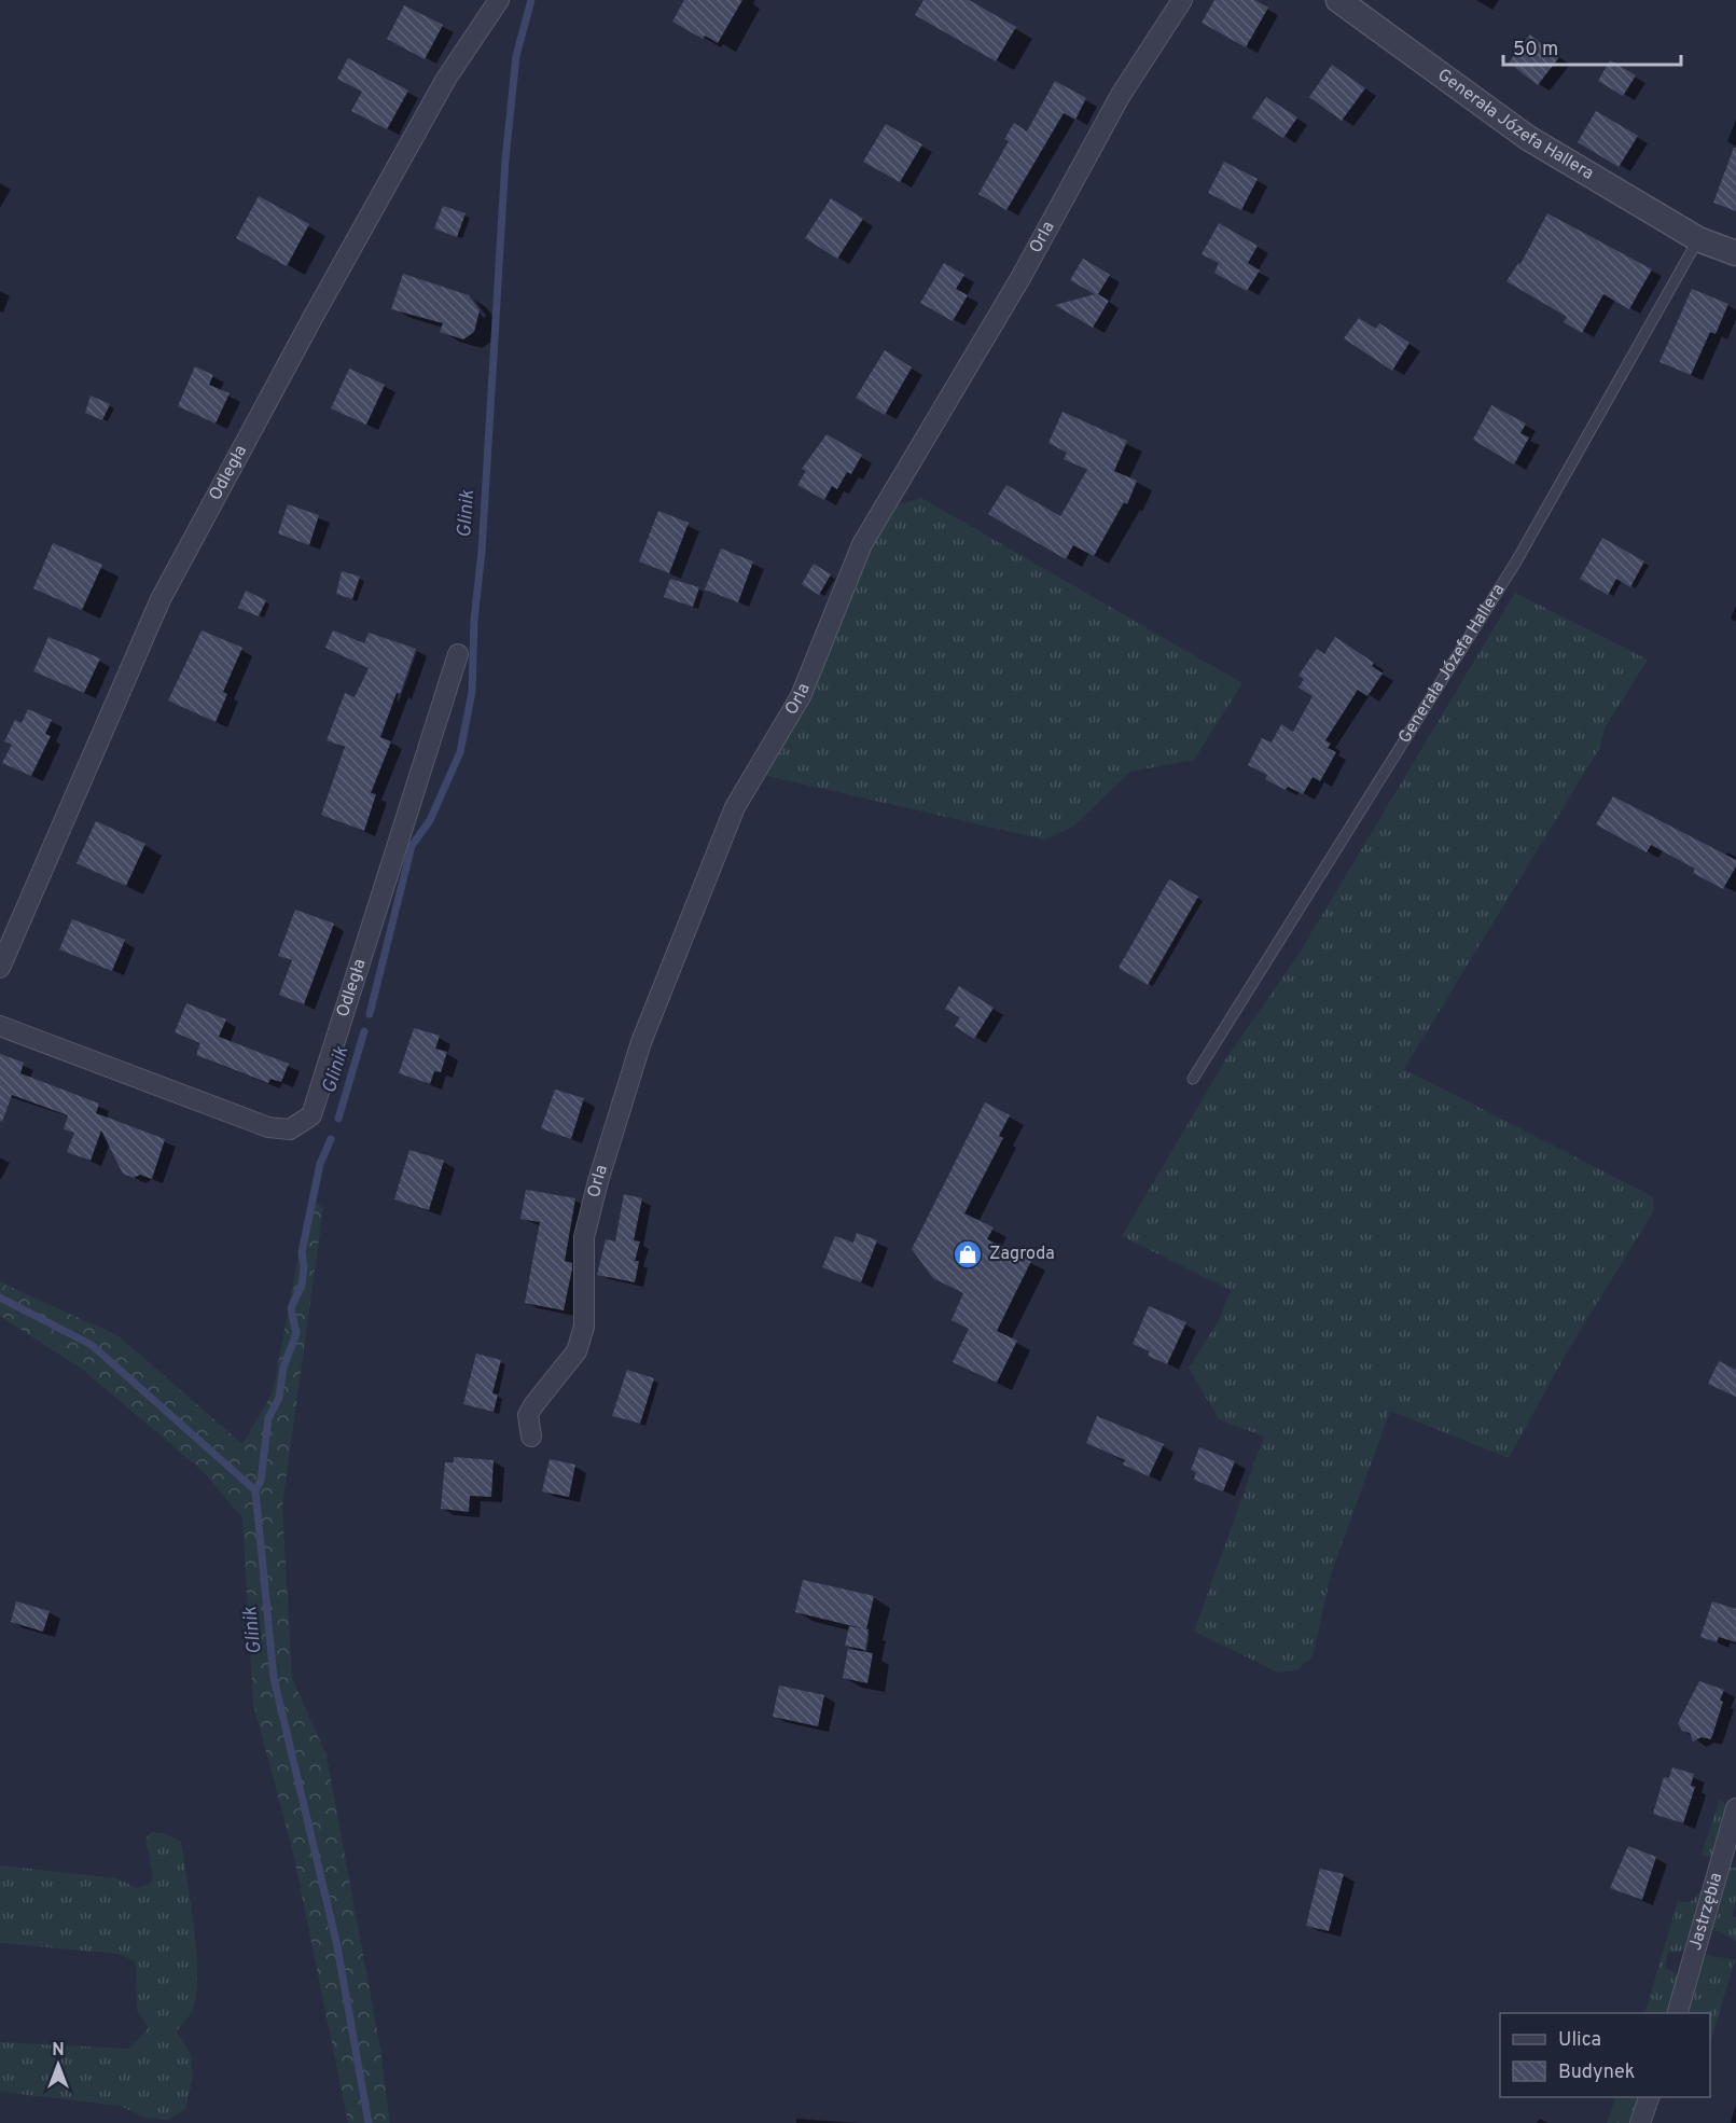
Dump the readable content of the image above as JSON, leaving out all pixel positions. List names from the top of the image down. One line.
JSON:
{"streets":{"street":["Generała Józefa Hallera","Orla","Odległa","Jastrzębia"]},"water":["Glinik"],"places":{"shop":["Zagroda"]},"legend":["Ulica","Budynek"],"scale_bar":"50 m","north":"top"}
